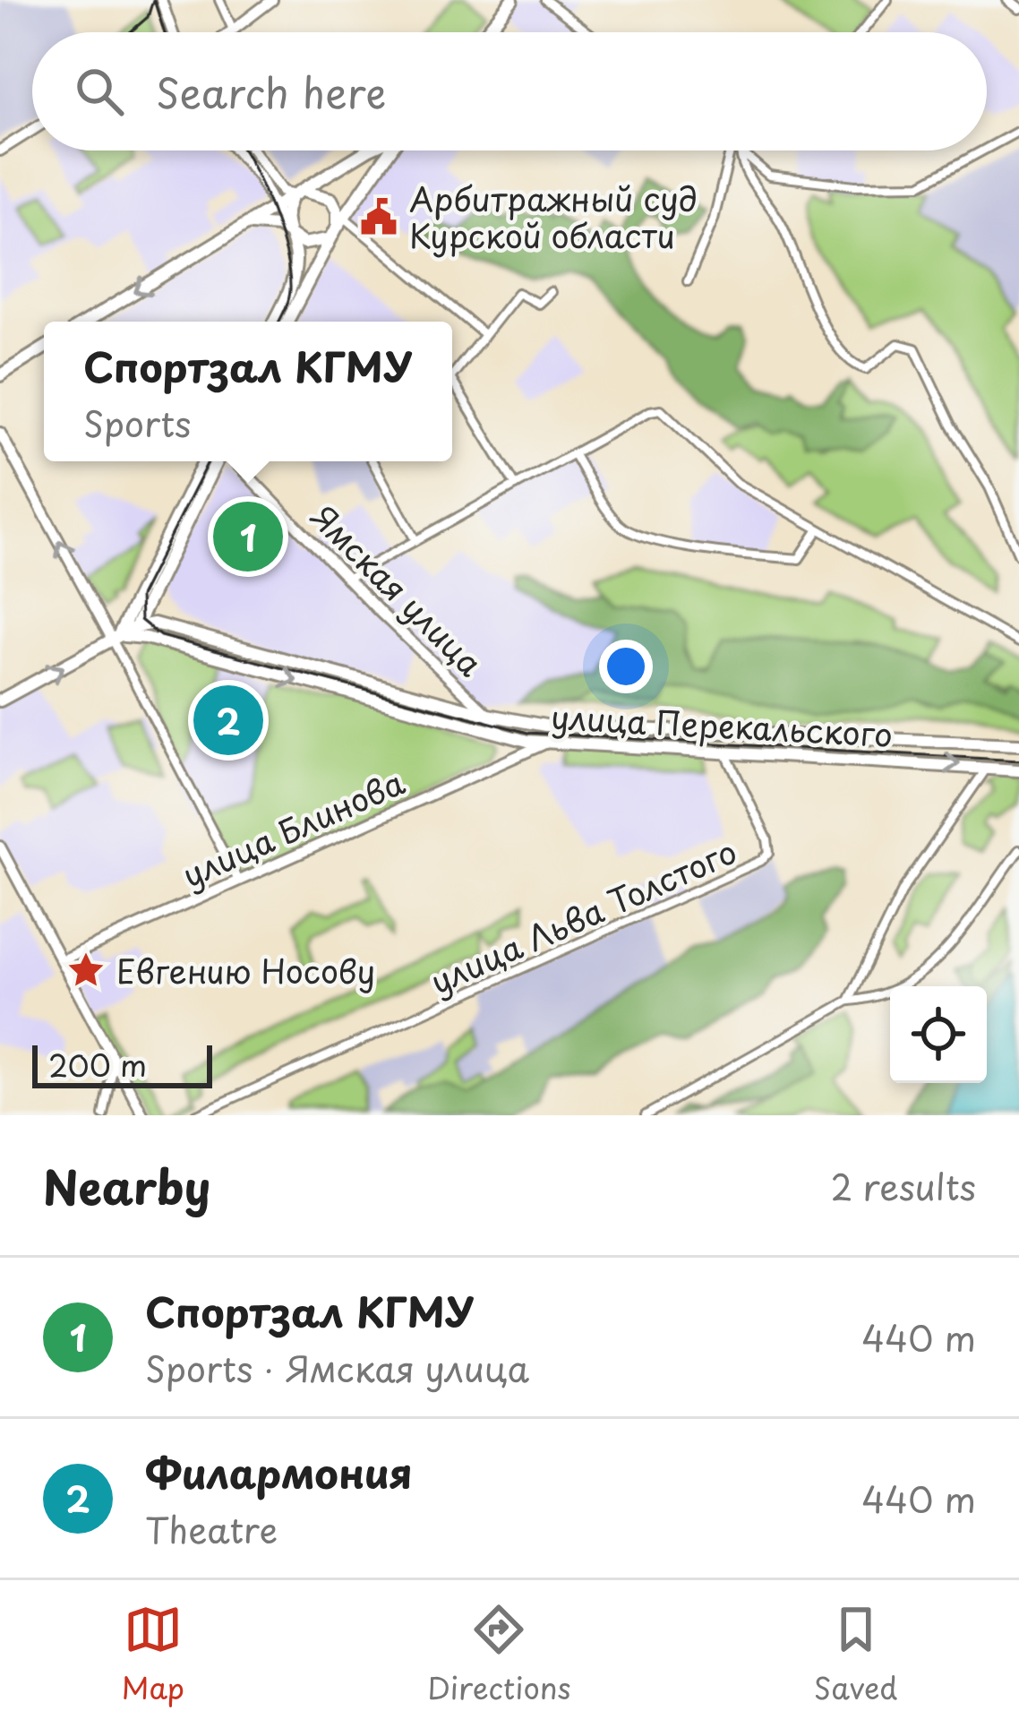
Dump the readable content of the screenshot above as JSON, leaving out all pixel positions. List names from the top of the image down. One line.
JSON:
{"streets":{"main road":["Ямская улица","улица Перекальского","улица Блинова"],"street":["улица Льва Толстого"]},"crossings":[["Ямская улица","улица Перекальского"],["улица Перекальского","улица Блинова"],["улица Перекальского","улица Льва Толстого"]],"places":{"public building":["Арбитражный суд Курской области"],"place":["Евгению Носову"]},"scale_bar":"200 m","page":{"search":"Search here","popup":["Спортзал КГМУ","Sports"],"pins":["1","2"],"scale":"200 m","heading":["Nearby","2 results"],"list":[{"mark":"1","name":"Спортзал КГМУ","note":"Sports · Ямская улица","value":"440 m"},{"mark":"2","name":"Филармония","note":"Theatre","value":"440 m"}],"nav":["Map","Directions","Saved"]}}
